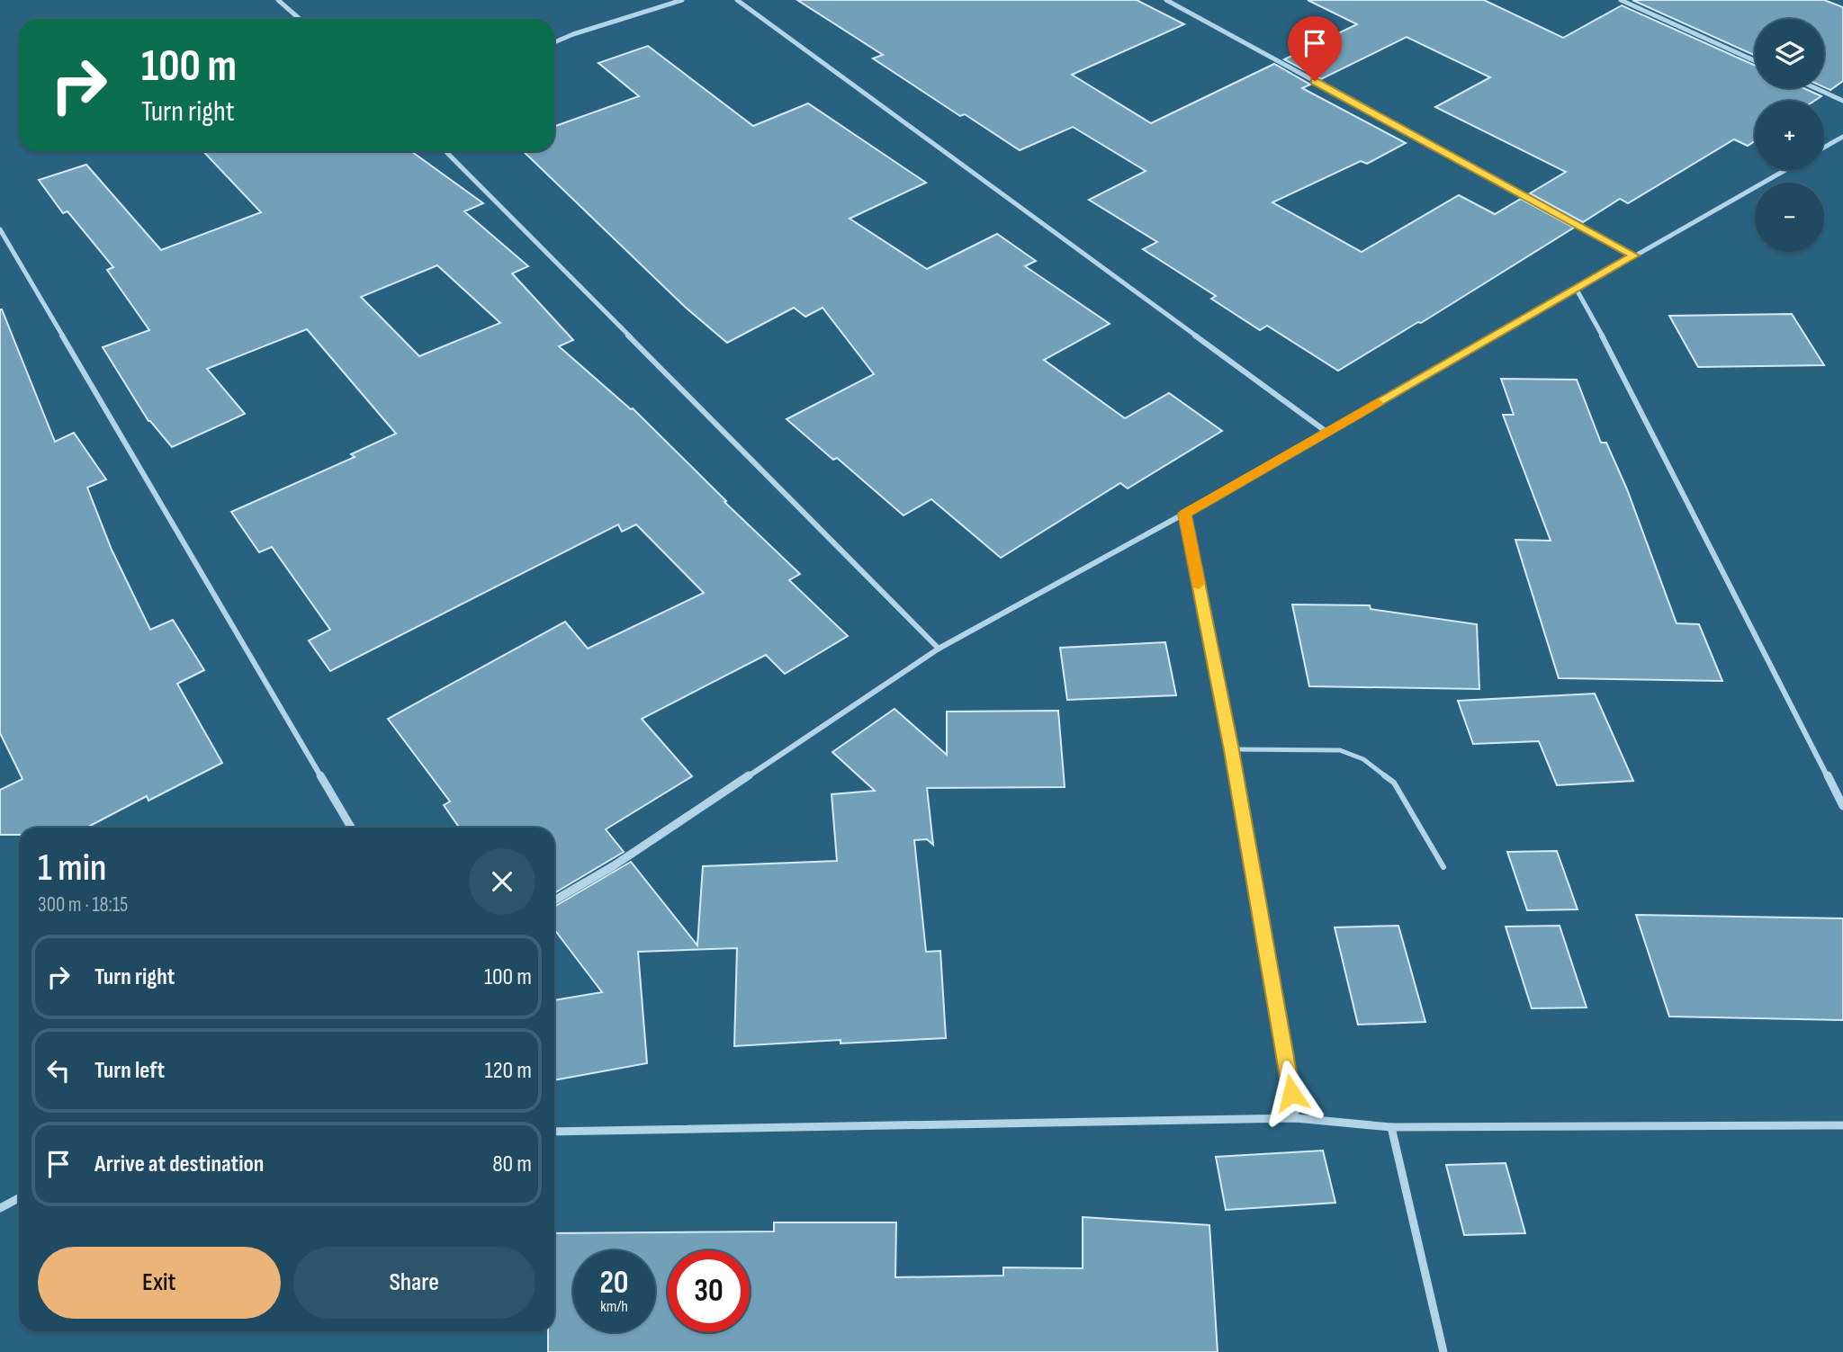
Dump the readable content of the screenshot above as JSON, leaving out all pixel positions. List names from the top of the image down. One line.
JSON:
{"page":{"map_buttons":["+","−"],"turn":["100 m","Turn right"],"heading":["1 min","300 m · 18:15"],"list":[{"name":"Turn right","value":"100 m"},{"name":"Turn left","value":"120 m"},{"name":"Arrive at destination","value":"80 m"}],"buttons":["Exit","Share"],"speed":"20 km/h","limit":"30"}}
